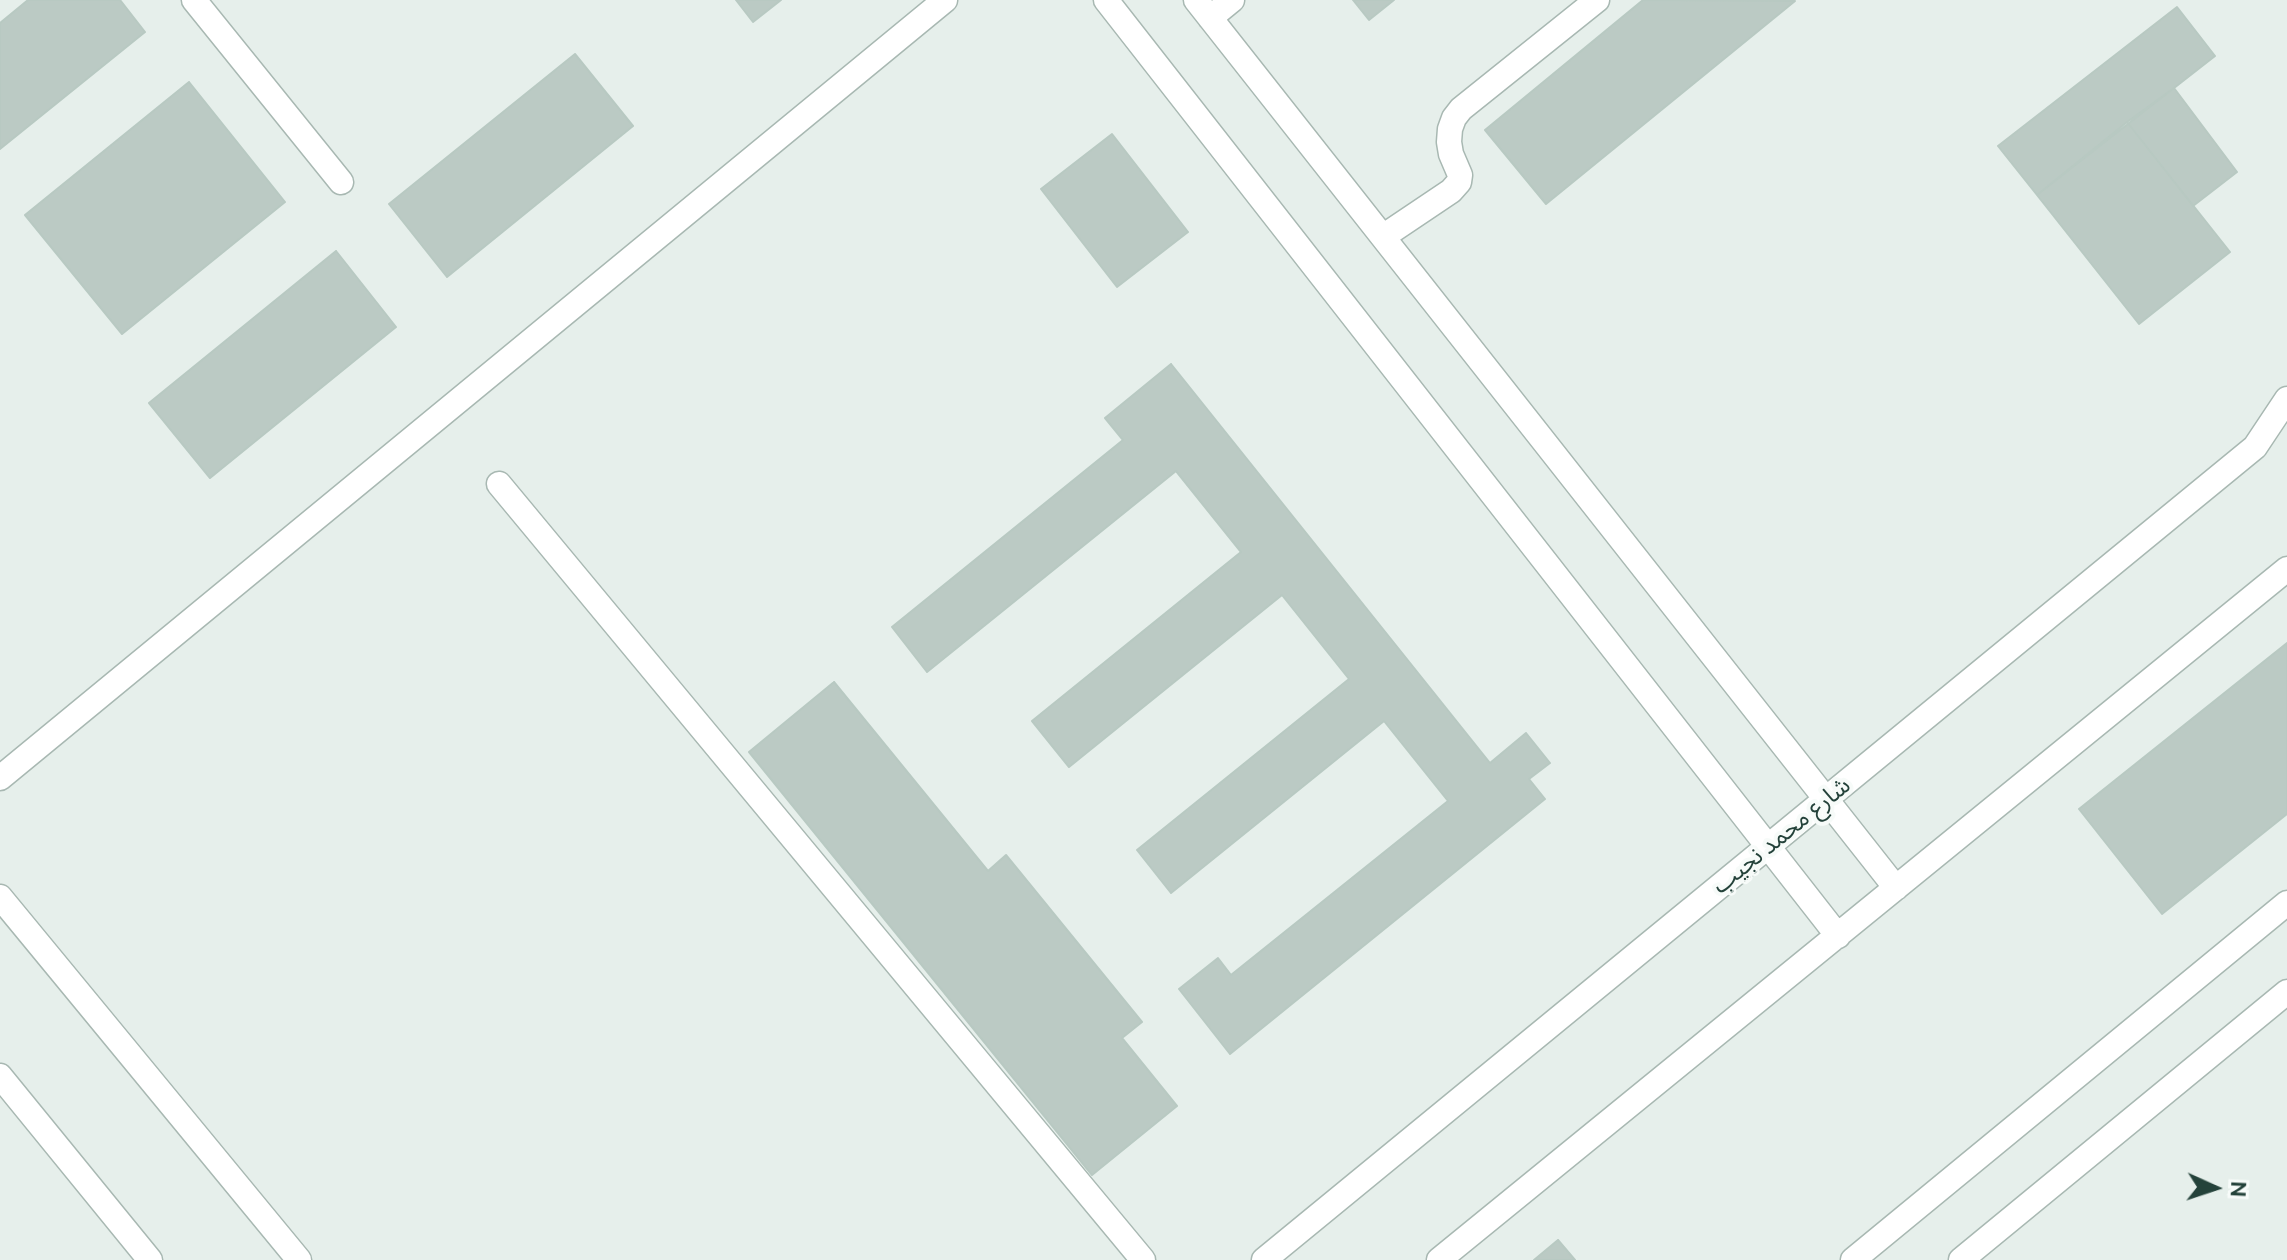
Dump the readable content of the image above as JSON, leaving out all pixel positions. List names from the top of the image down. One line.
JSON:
{"streets":{"street":["شارع محمد نجيب"]},"north":"right"}
